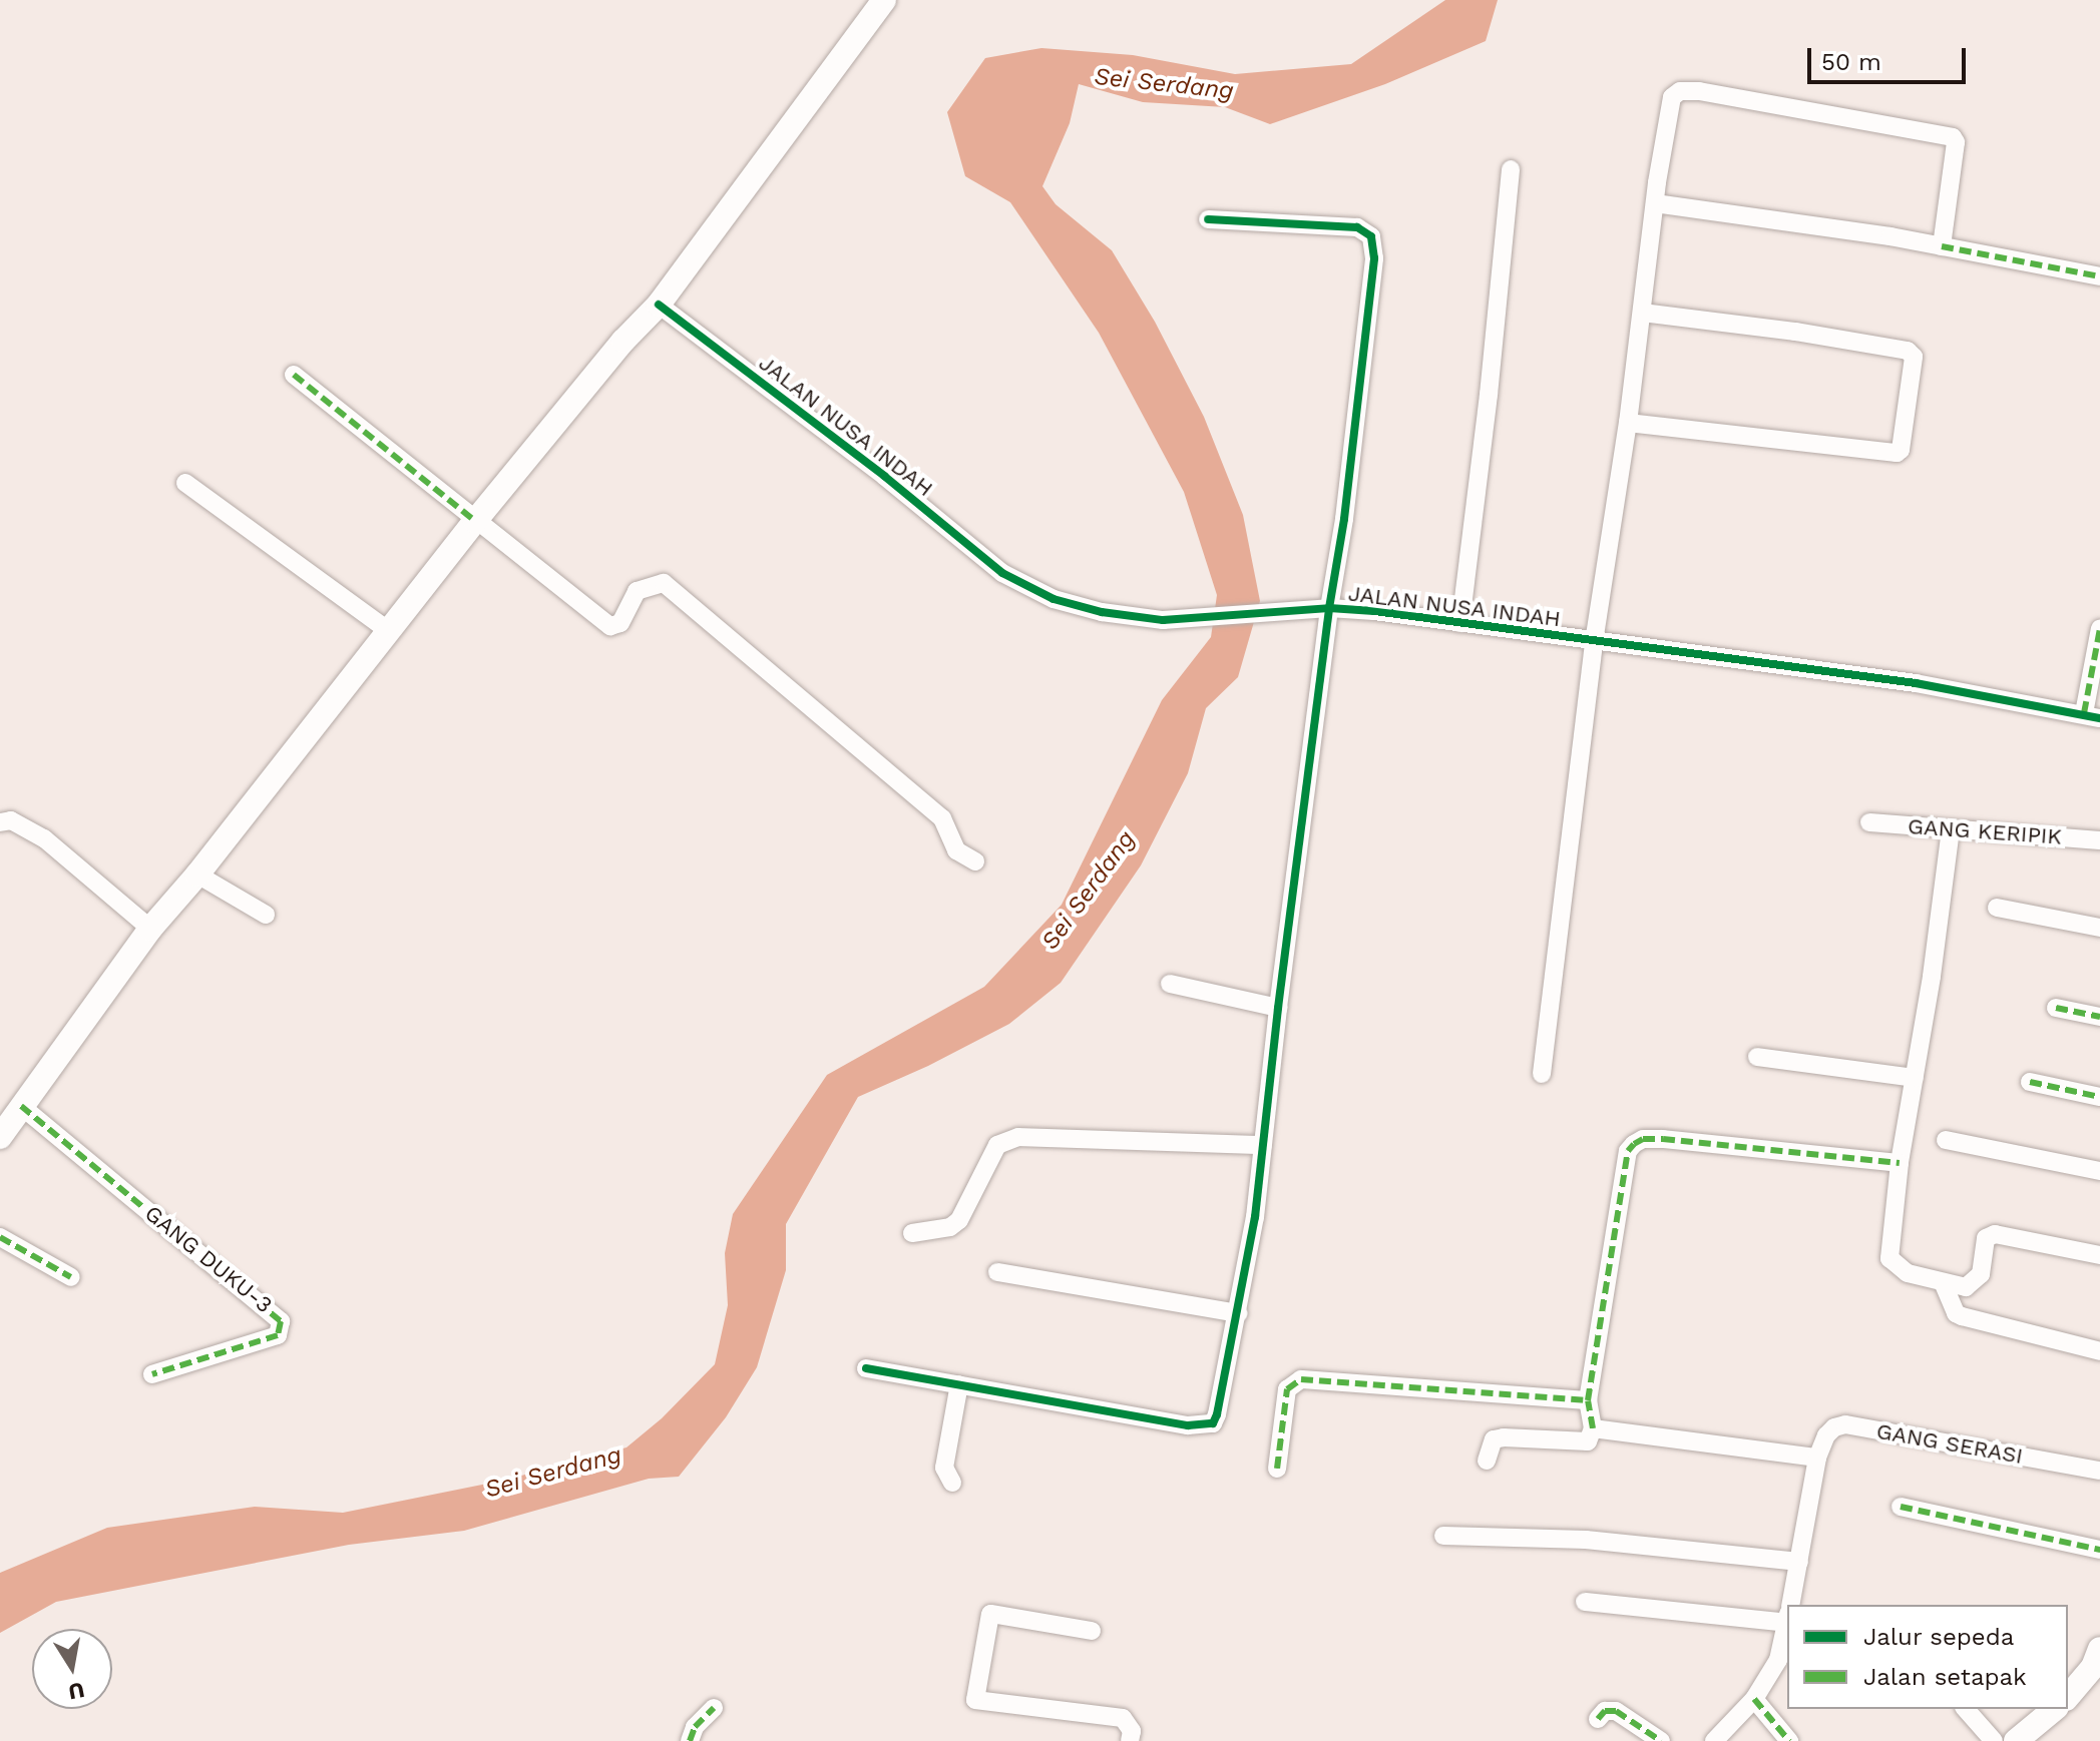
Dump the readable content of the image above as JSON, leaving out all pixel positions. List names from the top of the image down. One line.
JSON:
{"streets":{"street":["JALAN NUSA INDAH","GANG KERIPIK","GANG DUKU-3","GANG SERASI"]},"water":["Sei Serdang"],"legend":["Jalur sepeda","Jalan setapak"],"scale_bar":"50 m","north":"bottom"}
